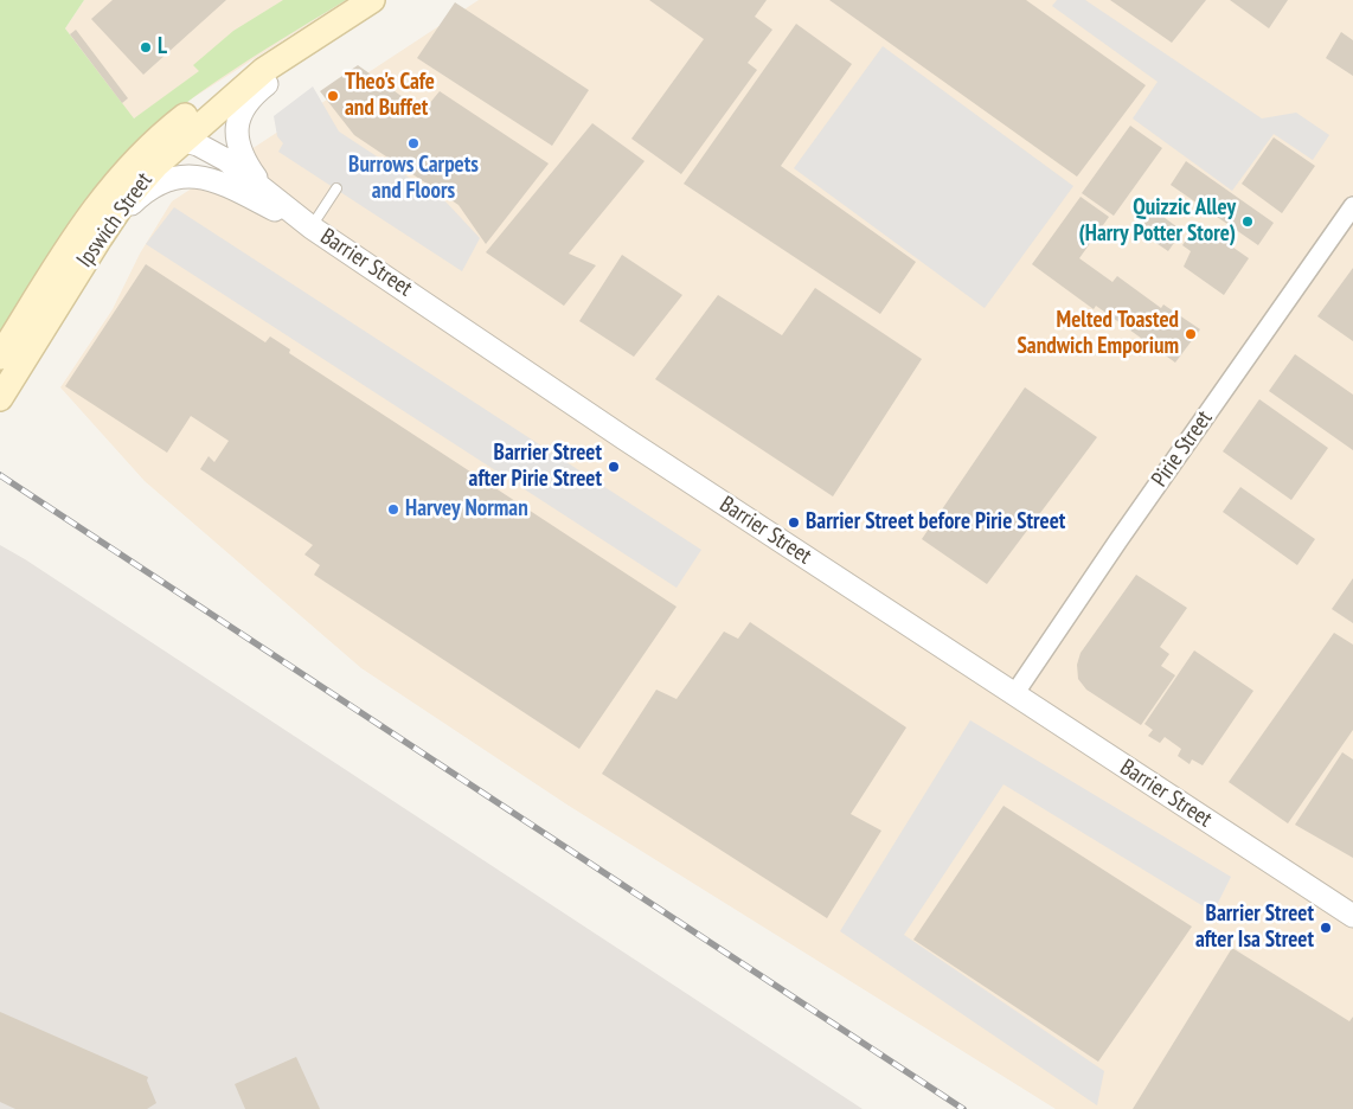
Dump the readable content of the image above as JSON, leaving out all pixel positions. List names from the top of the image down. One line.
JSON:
{"streets":{"main road":["Ipswich Street"],"street":["Barrier Street","Pirie Street"]},"crossings":[["Ipswich Street","Barrier Street"],["Barrier Street","Pirie Street"]],"places":["L","Theo's Cafe and Buffet","Burrows Carpets and Floors","Quizzic Alley (Harry Potter Store)","Melted Toasted Sandwich Emporium","Barrier Street after Pirie Street","Harvey Norman","Barrier Street before Pirie Street","Barrier Street after Isa Street"]}
